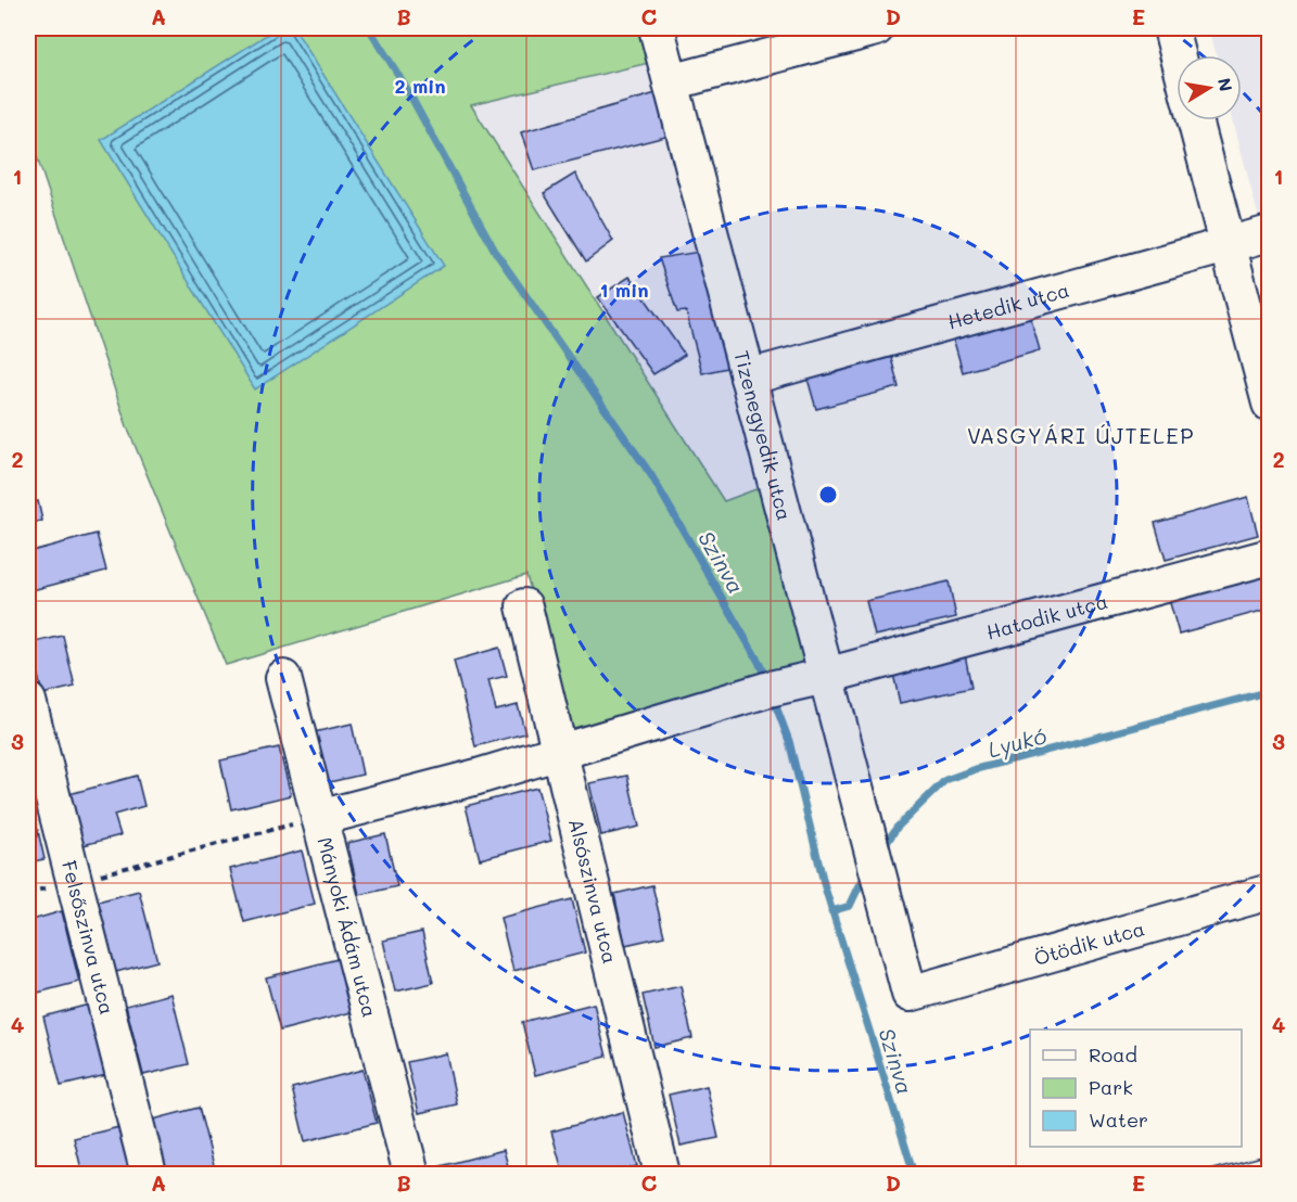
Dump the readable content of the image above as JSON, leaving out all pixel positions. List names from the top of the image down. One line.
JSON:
{"streets":{"street":["Hetedik utca","Tizenegyedik utca","Hatodik utca","Alsószinva utca","Mányoki Ádám utca","Felsőszinva utca","Ötödik utca"]},"crossings":[["Hetedik utca","Tizenegyedik utca"],["Tizenegyedik utca","Hatodik utca"],["Tizenegyedik utca","Ötödik utca"],["Hatodik utca","Alsószinva utca"],["Hatodik utca","Mányoki Ádám utca"]],"districts":["VASGYÁRI ÚJTELEP"],"water":["Szinva","Lyukó"],"legend":["Road","Park","Water"],"north":"right","grid":{"columns":["A","B","C","D","E"],"rows":["1","2","3","4"]},"rings":["2 min","1 min"]}
